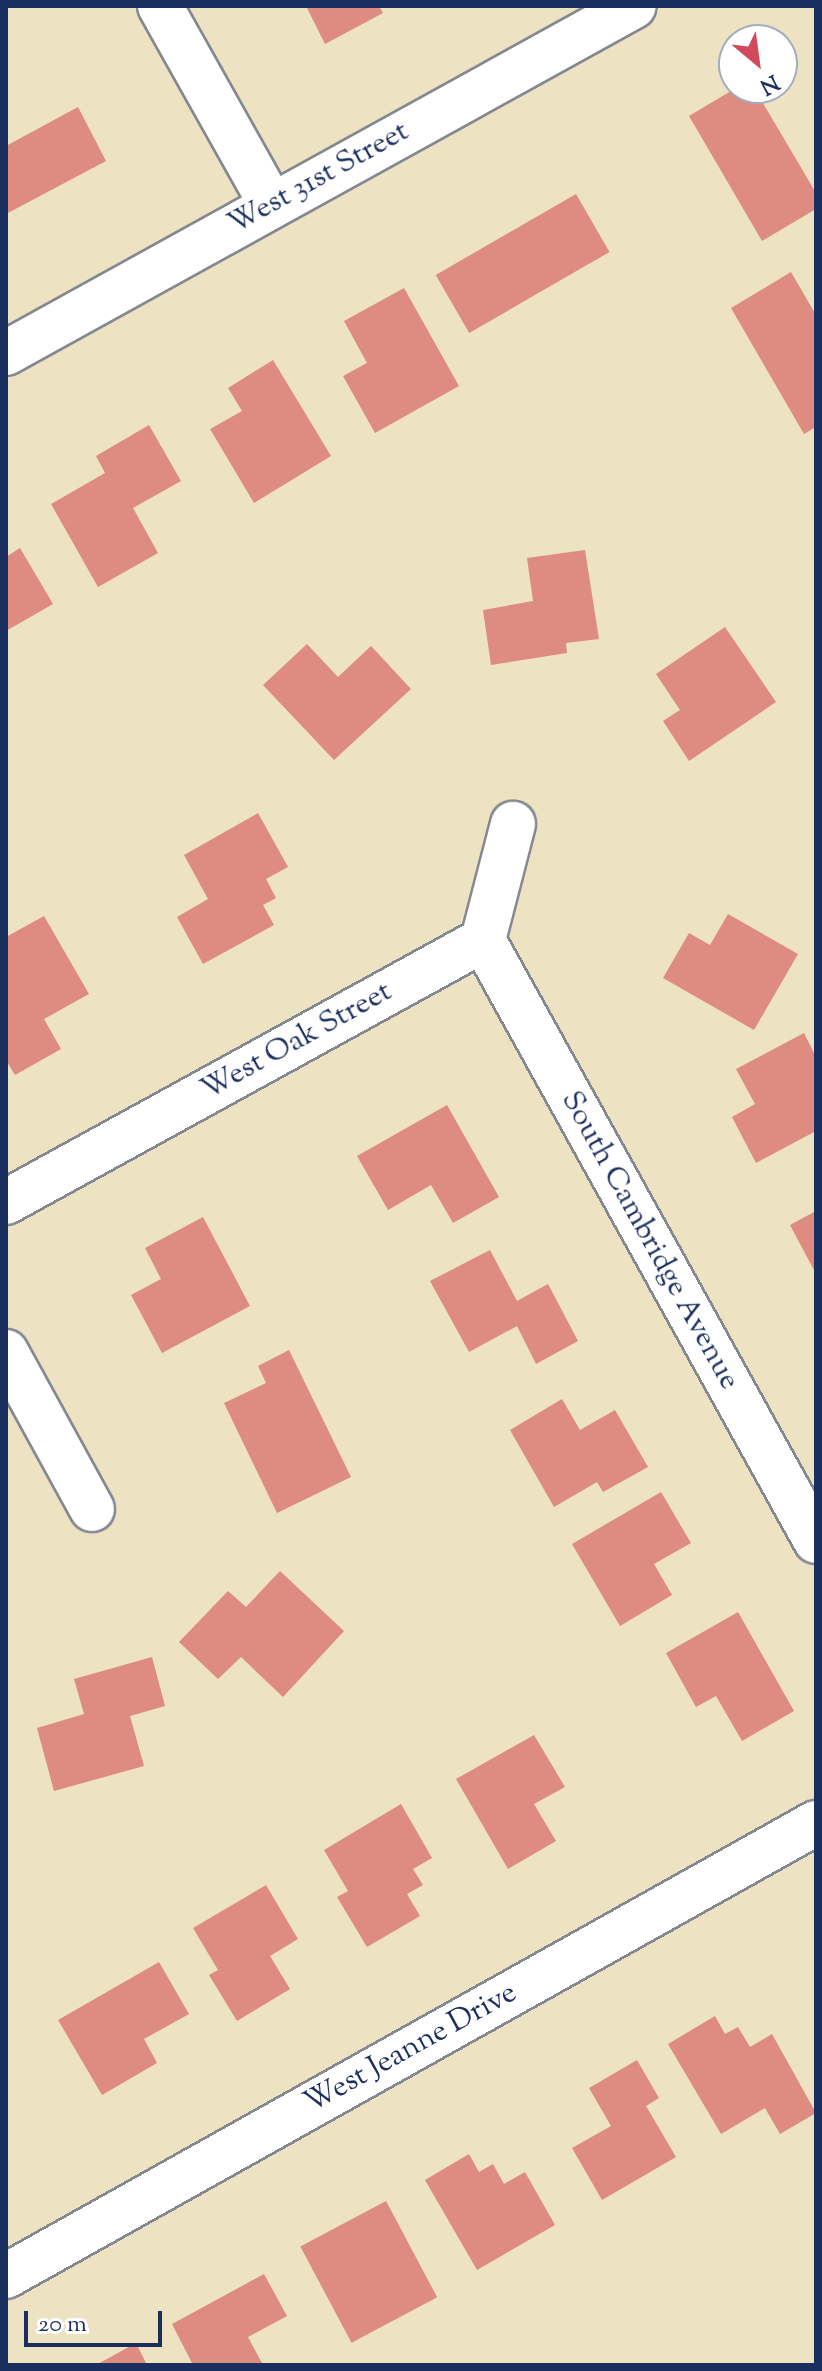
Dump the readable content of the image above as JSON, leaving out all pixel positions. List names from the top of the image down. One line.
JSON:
{"streets":{"street":["West 31st Street","West Oak Street","South Cambridge Avenue","West Jeanne Drive"]},"crossings":[["West Oak Street","South Cambridge Avenue"]],"scale_bar":"20 m","north":"bottom right"}
